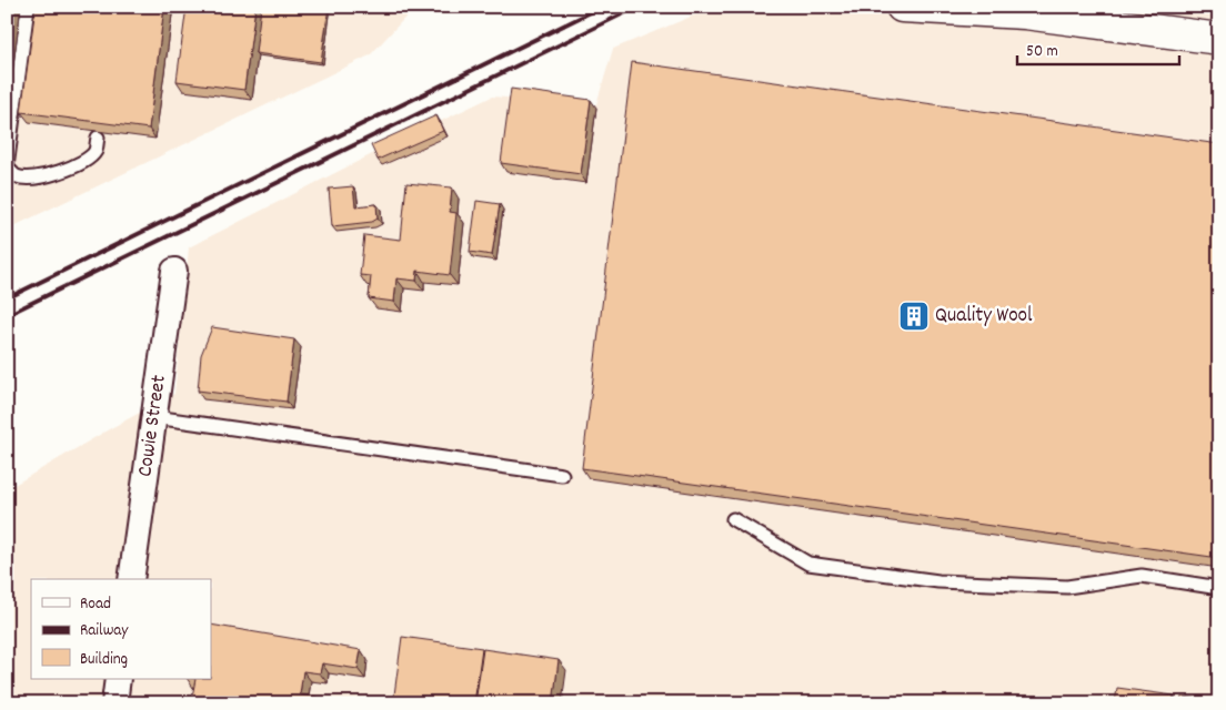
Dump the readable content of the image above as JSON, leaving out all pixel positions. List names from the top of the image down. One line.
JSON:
{"streets":{"street":["Cowie Street"]},"places":{"building":["Quality Wool"]},"legend":["Road","Railway","Building"],"scale_bar":"50 m"}
